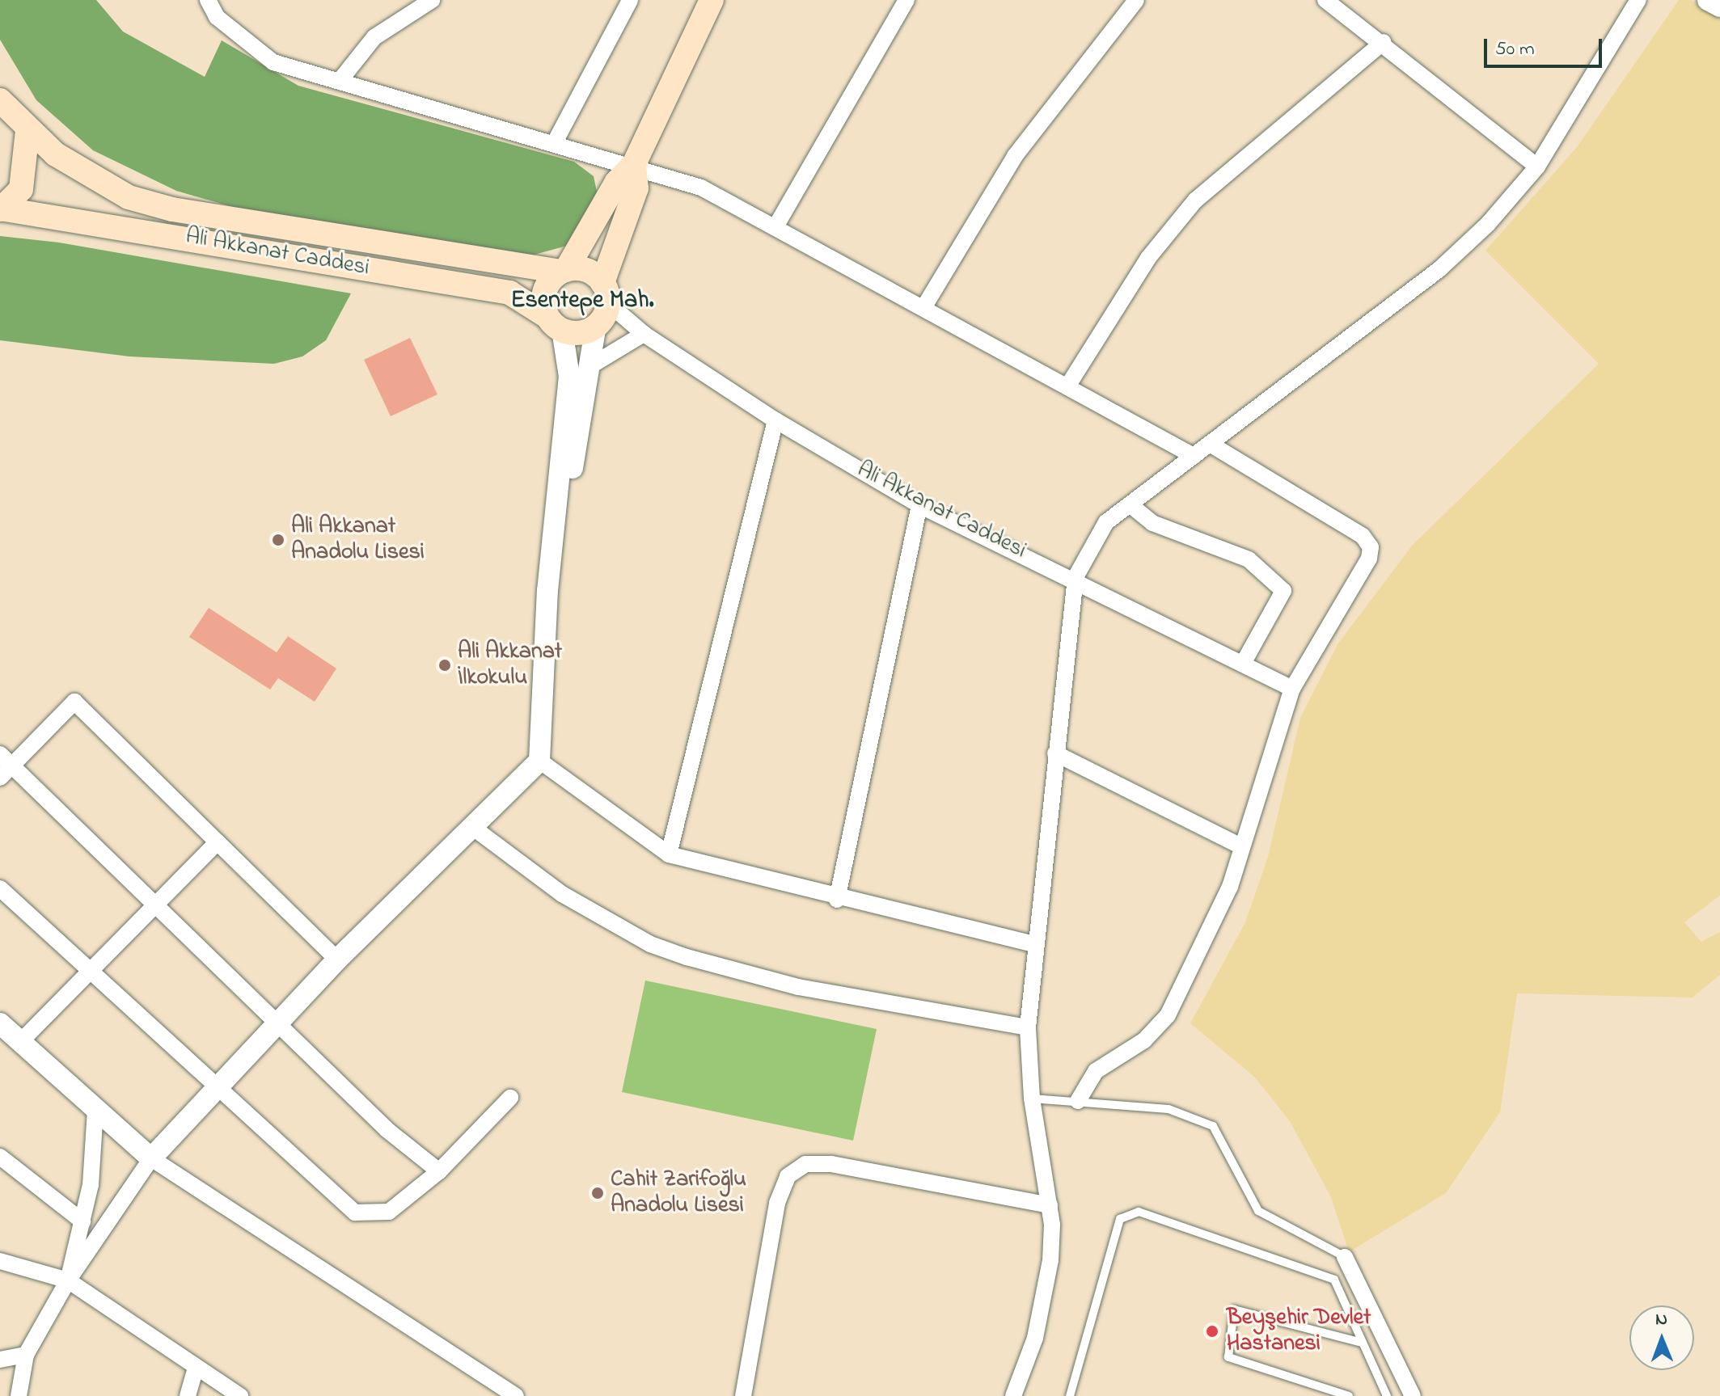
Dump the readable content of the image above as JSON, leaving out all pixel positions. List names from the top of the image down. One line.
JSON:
{"streets":{"main road":["Ali Akkanat Caddesi"]},"districts":["Esentepe Mah."],"places":["Ali Akkanat Anadolu Lisesi","Ali Akkanat İlkokulu","Cahit Zarifoğlu Anadolu Lisesi","Beyşehir Devlet Hastanesi"],"scale_bar":"50 m","north":"top"}
